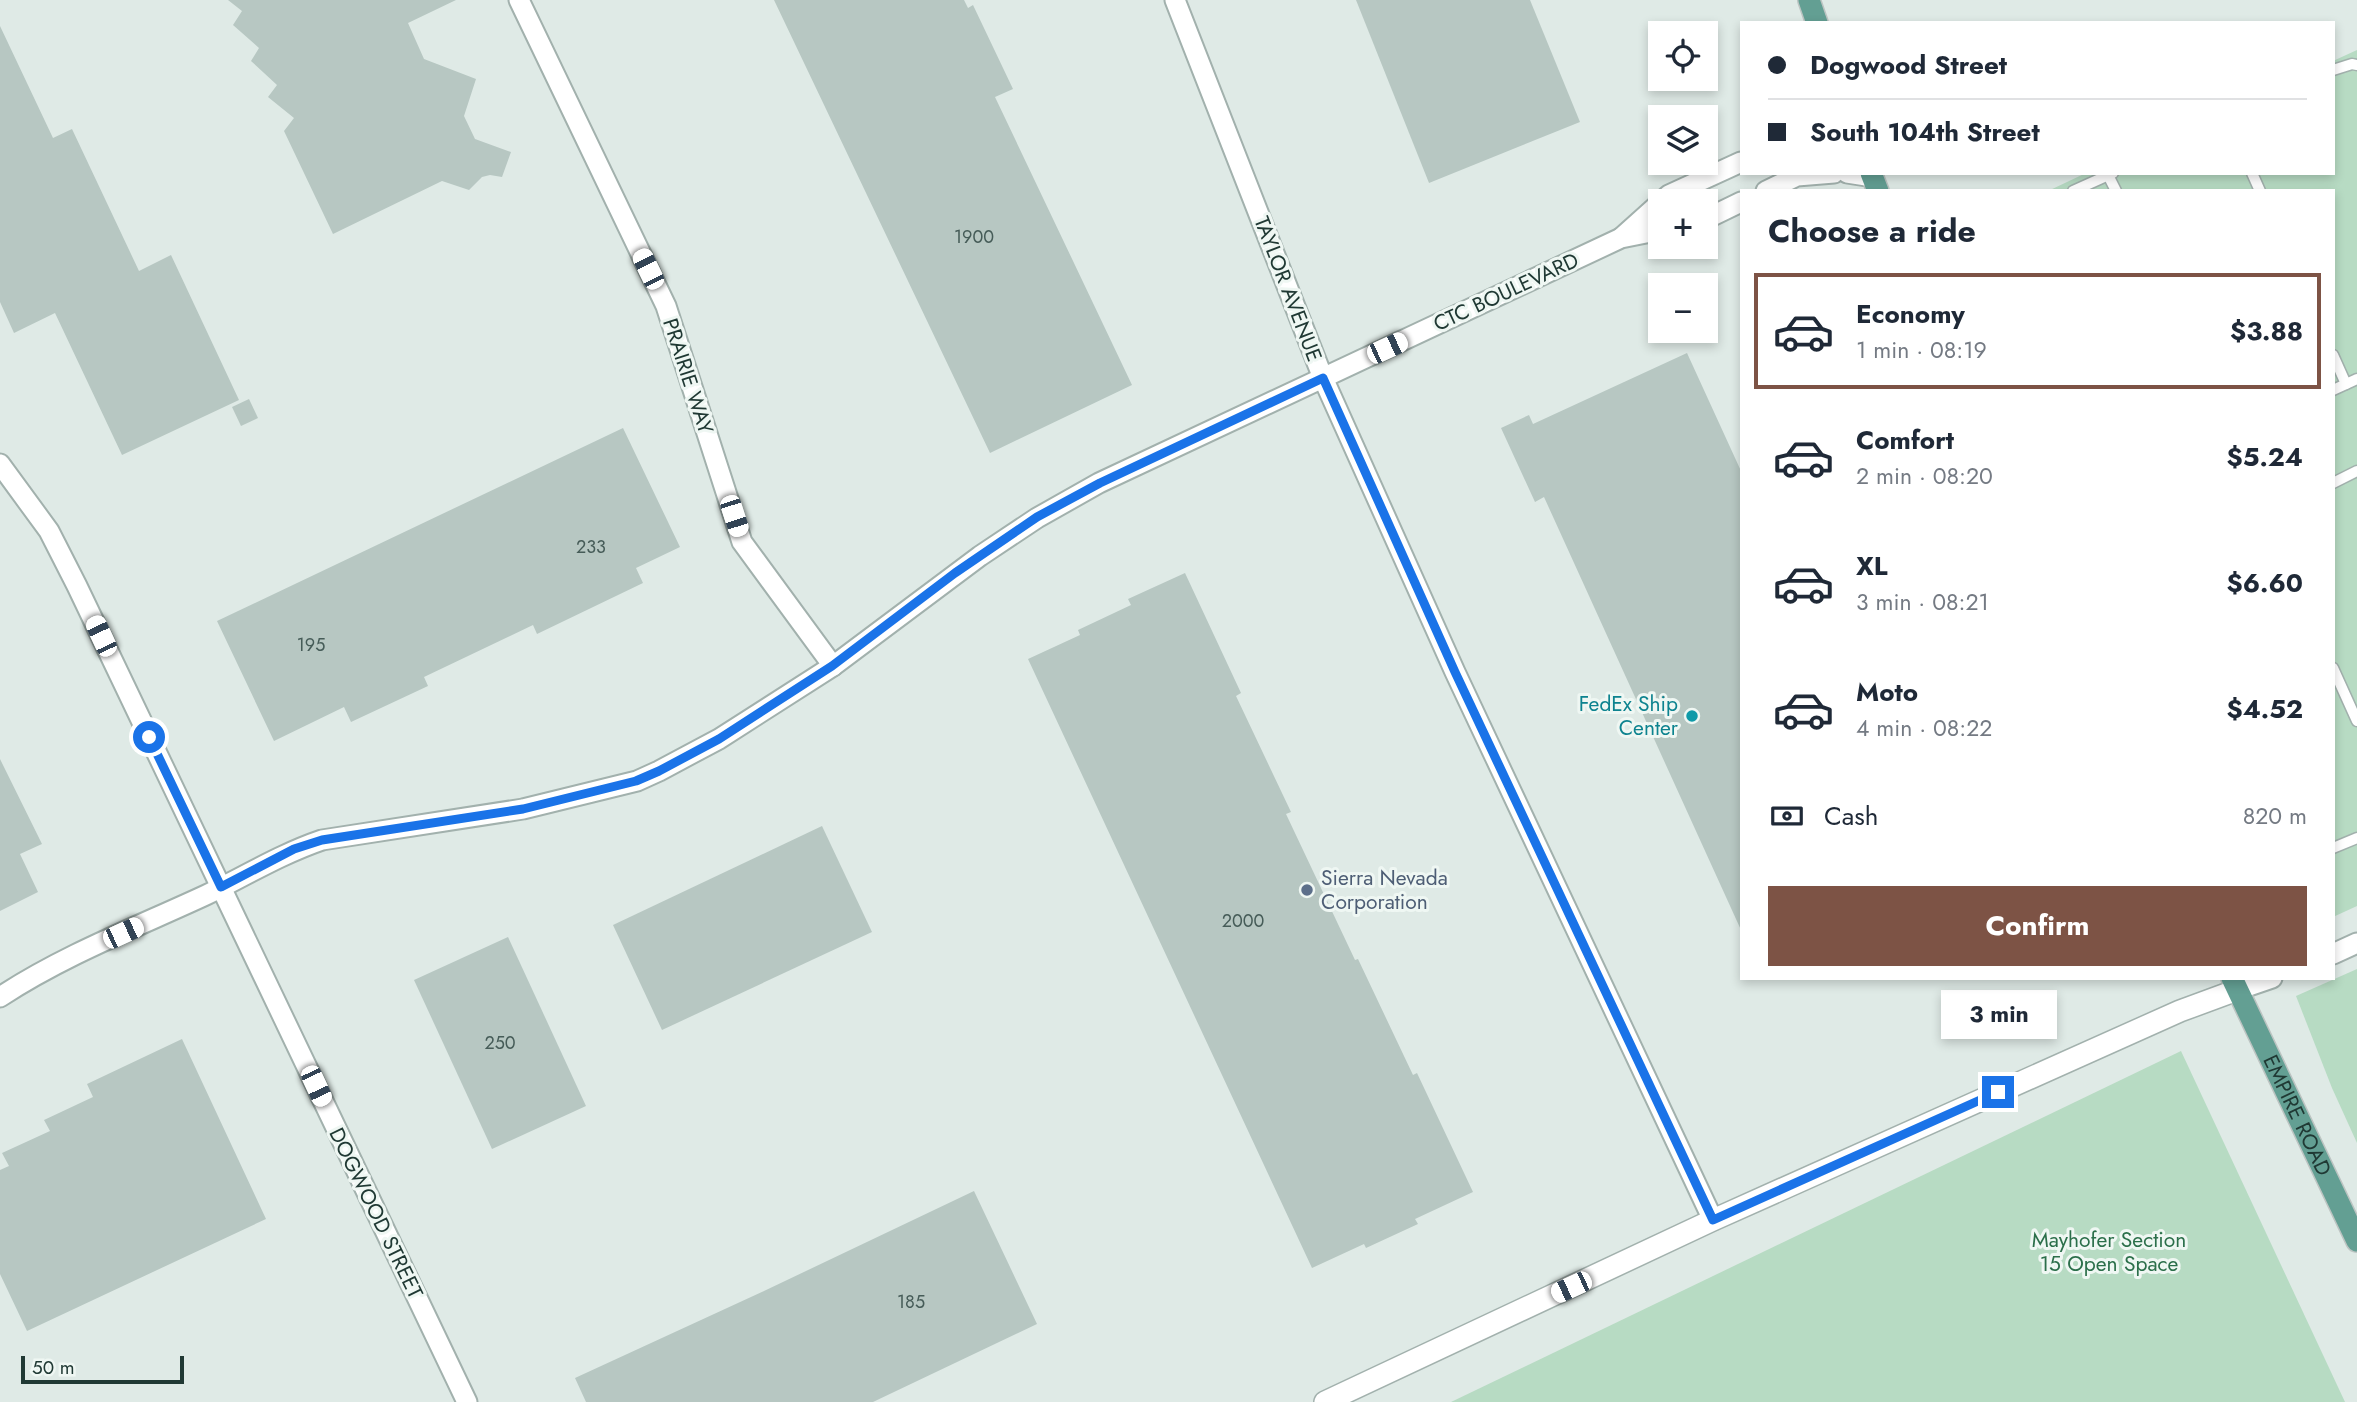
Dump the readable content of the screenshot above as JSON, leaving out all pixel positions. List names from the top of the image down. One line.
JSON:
{"streets":{"main road":["EMPIRE ROAD"],"street":["TAYLOR AVENUE","CTC BOULEVARD","PRAIRIE WAY","DOGWOOD STREET"]},"crossings":[["TAYLOR AVENUE","CTC BOULEVARD"],["CTC BOULEVARD","PRAIRIE WAY"],["CTC BOULEVARD","DOGWOOD STREET"]],"parks":["Mayhofer Section 15 Open Space"],"places":["FedEx Ship Center","Sierra Nevada Corporation"],"house_numbers":["1900","233","195","2000","250","185"],"scale_bar":"50 m","page":{"map_buttons":["+","−"],"banner":["Dogwood Street","South 104th Street"],"heading":"Choose a ride","list":[{"name":"Economy","note":"1 min · 08:19","value":"$3.88"},{"name":"Comfort","note":"2 min · 08:20","value":"$5.24"},{"name":"XL","note":"3 min · 08:21","value":"$6.60"},{"name":"Moto","note":"4 min · 08:22","value":"$4.52"}],"pay":["Cash","820 m"],"buttons":"Confirm","bubble":"3 min","scale":"50 m"}}
